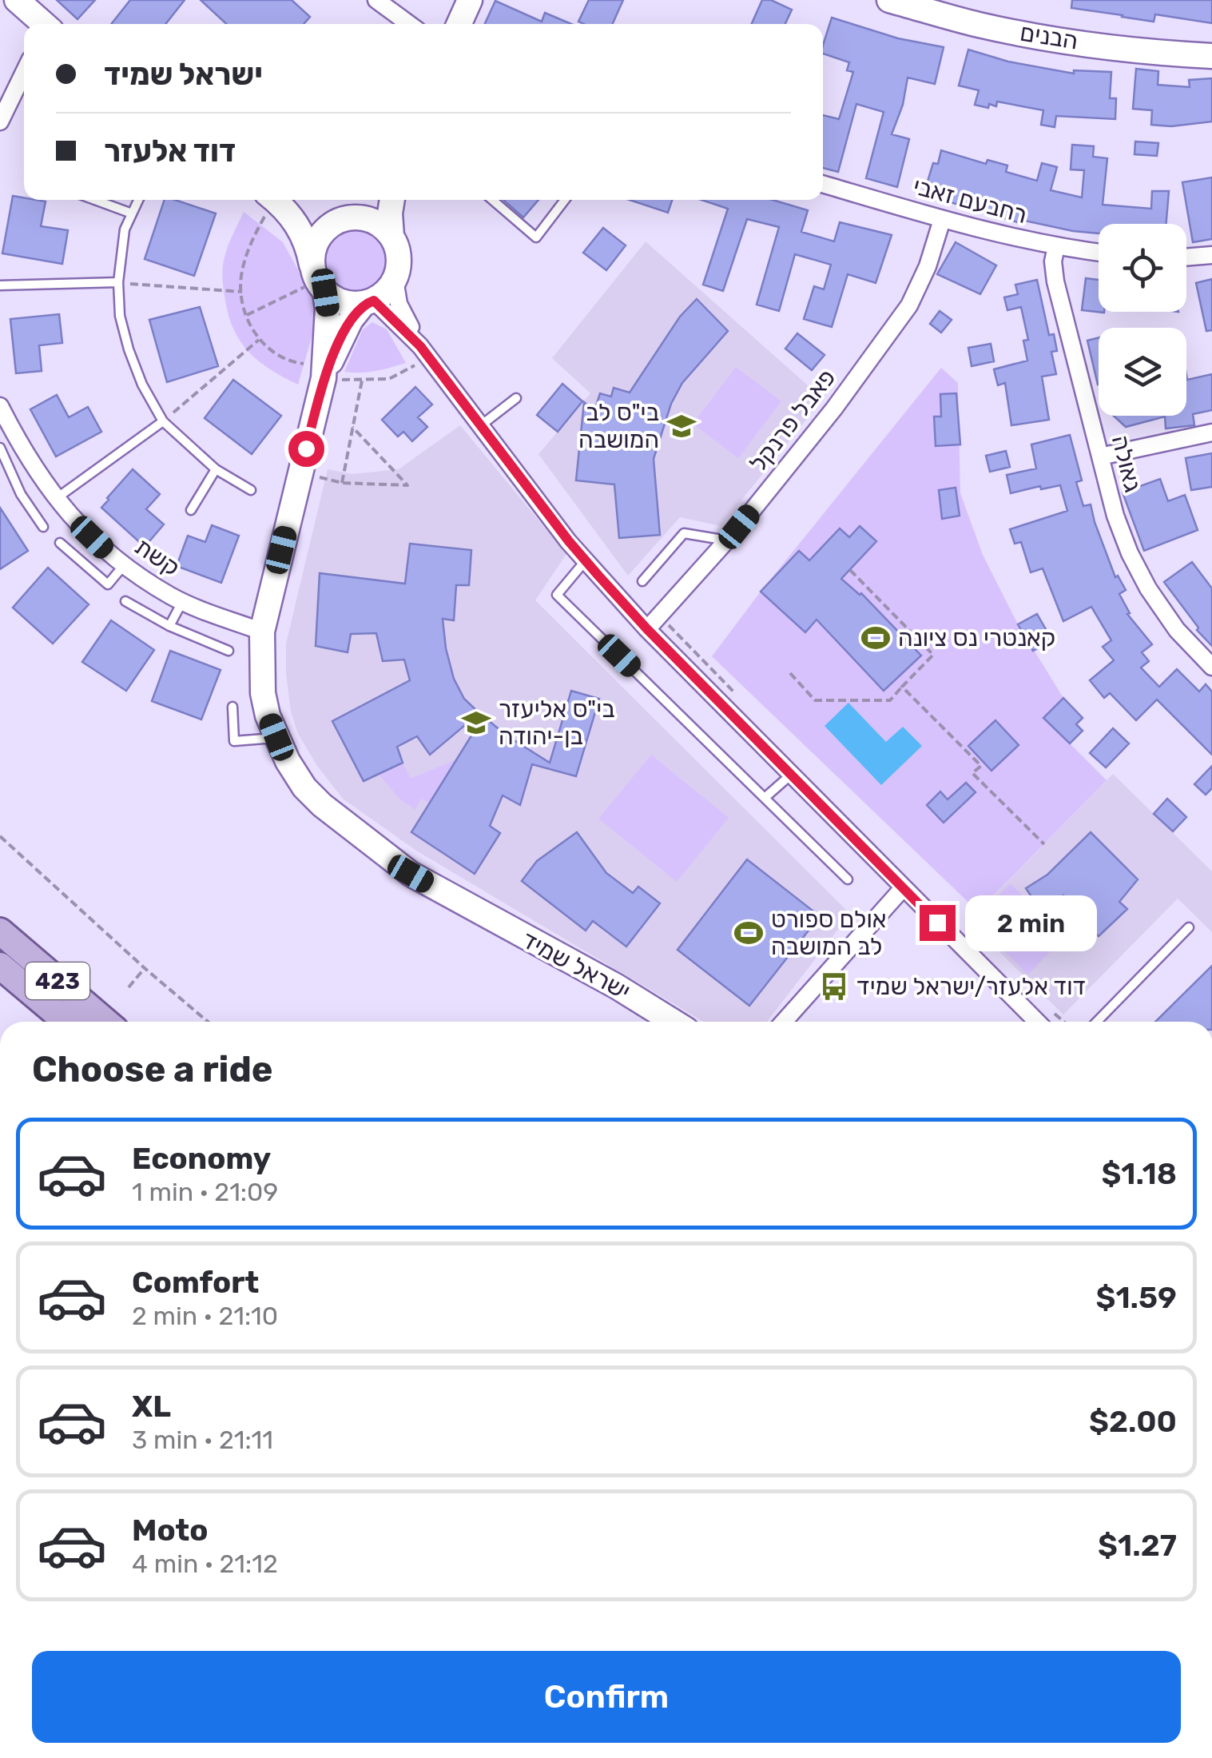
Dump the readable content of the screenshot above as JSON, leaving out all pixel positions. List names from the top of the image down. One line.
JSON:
{"streets":{"main road":["423"],"street":["הבנים","רחבעם זאבי","פאבל פרנקל","גאולה","קשת","ישראל שמיד"]},"crossings":[["רחבעם זאבי","פאבל פרנקל"],["רחבעם זאבי","גאולה"],["קשת","ישראל שמיד"]],"places":{"school or university":["בי\"ס לב המושבה","בי\"ס אליעזר בן-יהודה"],"sports":["קאנטרי נס ציונה","אולם ספורט לב המושבה"],"bus stop":["דוד אלעזר/ישראל שמיד"]},"page":{"banner":["ישראל שמיד","דוד אלעזר"],"bubble":"2 min","heading":"Choose a ride","list":[{"name":"Economy","note":"1 min · 21:09","value":"$1.18"},{"name":"Comfort","note":"2 min · 21:10","value":"$1.59"},{"name":"XL","note":"3 min · 21:11","value":"$2.00"},{"name":"Moto","note":"4 min · 21:12","value":"$1.27"}],"buttons":"Confirm"}}
